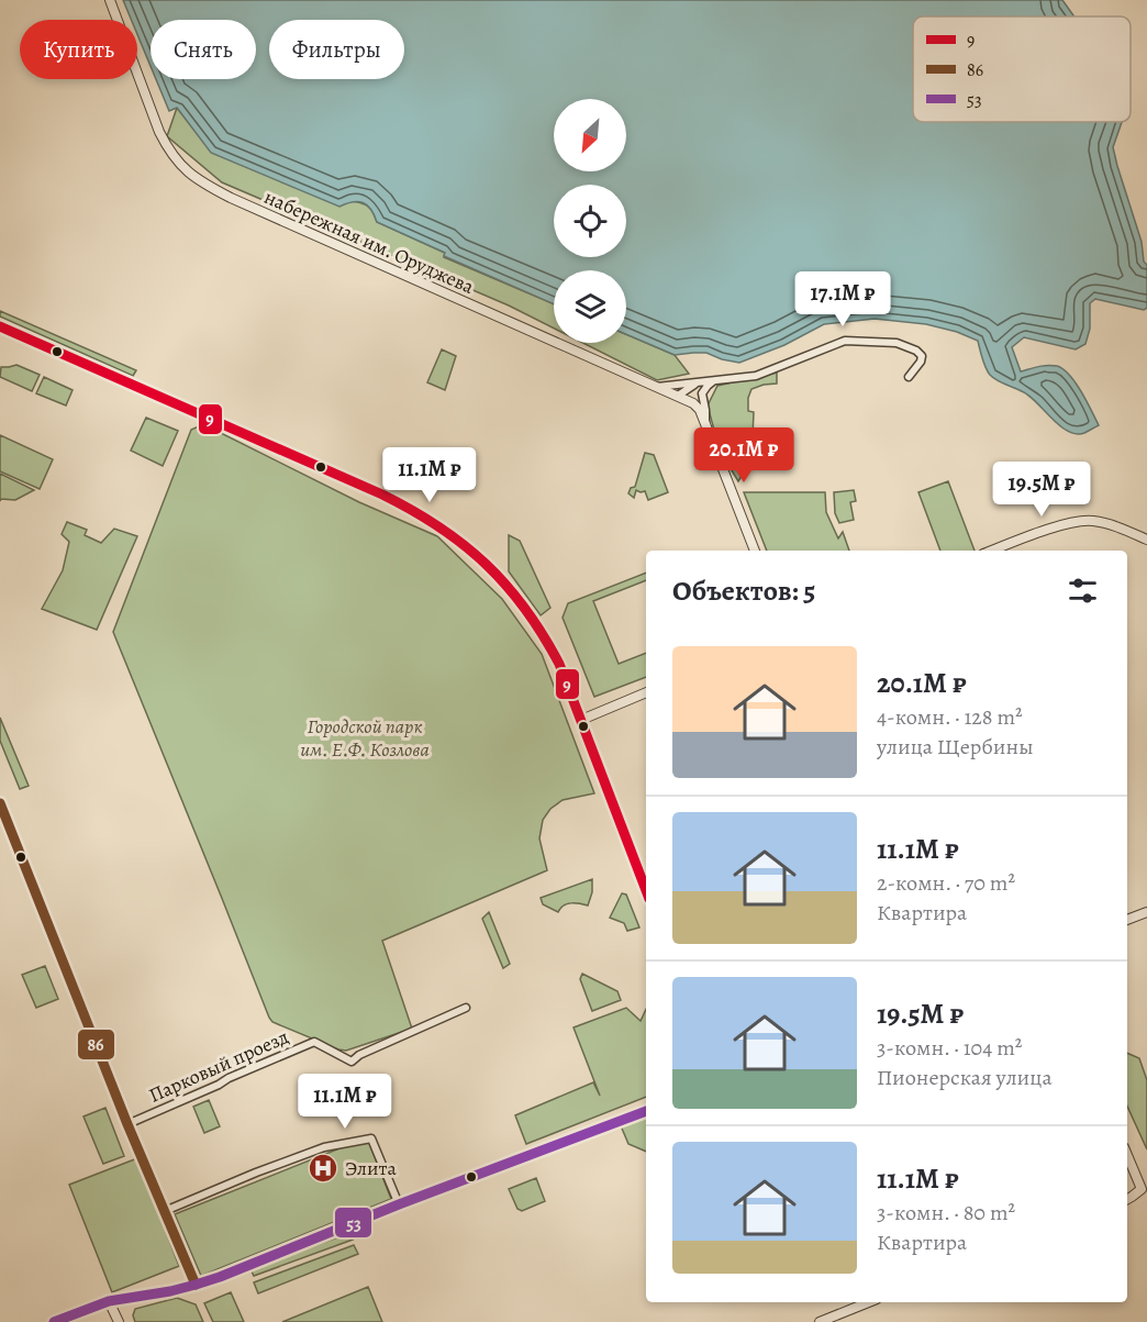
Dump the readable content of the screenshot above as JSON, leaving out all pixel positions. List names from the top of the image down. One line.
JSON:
{"streets":{"street":["набережная им. Оруджева","Парковый проезд"]},"parks":["Городской парк им. Е.Ф. Козлова"],"places":{"hospital":["Элита"]},"lines":["transit line 9","transit line 86","transit line 53"],"legend":["9","86","53"],"north":"bottom left","page":{"chip":["Купить","Снять","Фильтры"],"price":["17.1M ₽","20.1M ₽","11.1M ₽","19.5M ₽","11.1M ₽"],"heading":"Объектов: 5","list":[{"name":"20.1M ₽","note":"4-комн. · 128 m² · улица Щербины"},{"name":"11.1M ₽","note":"2-комн. · 70 m² · Квартира"},{"name":"19.5M ₽","note":"3-комн. · 104 m² · Пионерская улица"},{"name":"11.1M ₽","note":"3-комн. · 80 m² · Квартира"}]}}
